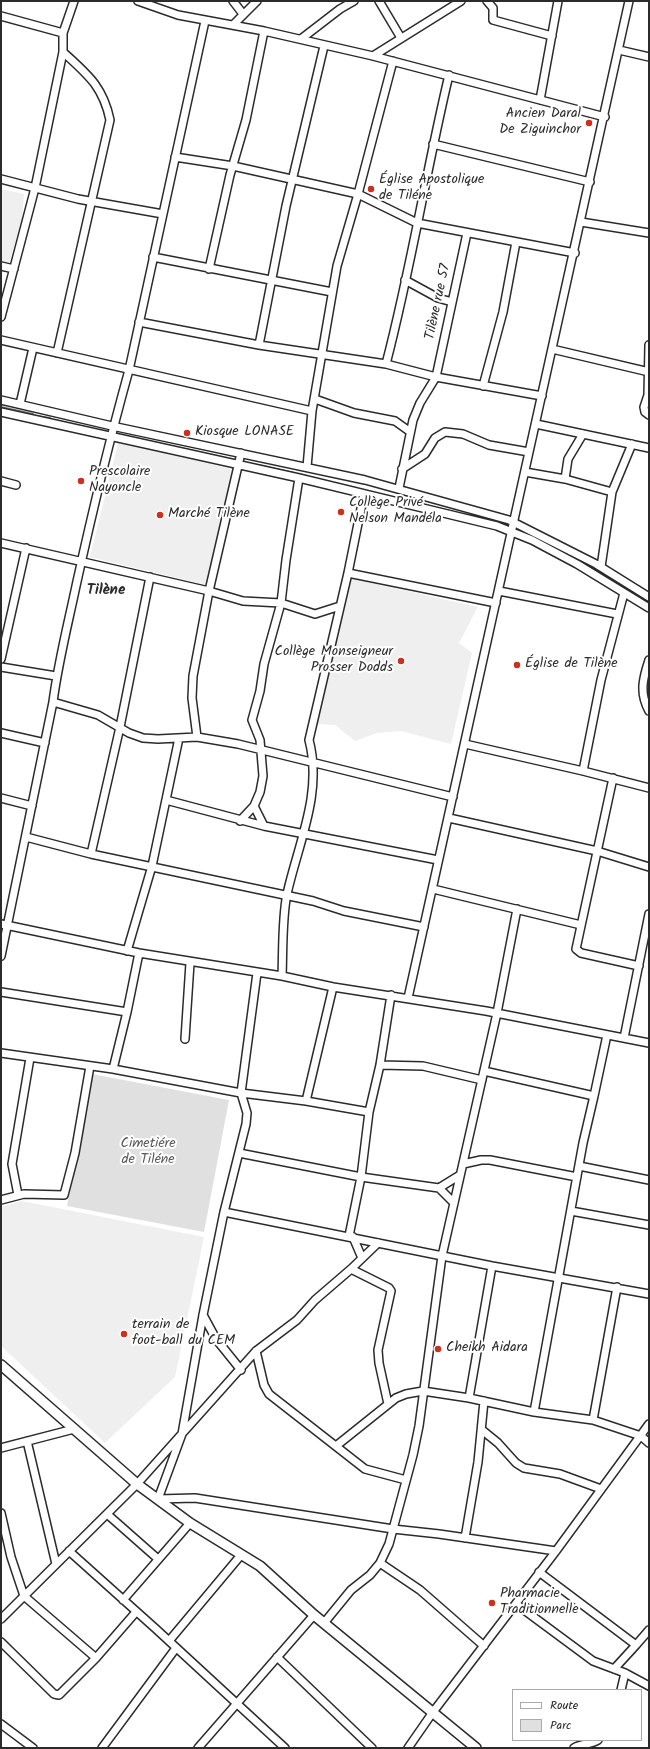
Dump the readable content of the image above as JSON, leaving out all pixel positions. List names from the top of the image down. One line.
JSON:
{"streets":{"street":["Tilène rue 57"]},"districts":["Tilène"],"parks":["Cimetiére de Tiléne"],"places":["Ancien Daral De Ziguinchor","Église Apostolique de Tiléne","Kiosque LONASE","Prescolaire Nayoncle","Collège Privé Nelson Mandéla","Marché Tilène","Collège Monseigneur Prosser Dodds","Église de Tilène","terrain de foot-ball du CEM","Cheikh Aidara","Pharmacie Traditionnelle"],"legend":["Route","Parc"]}
